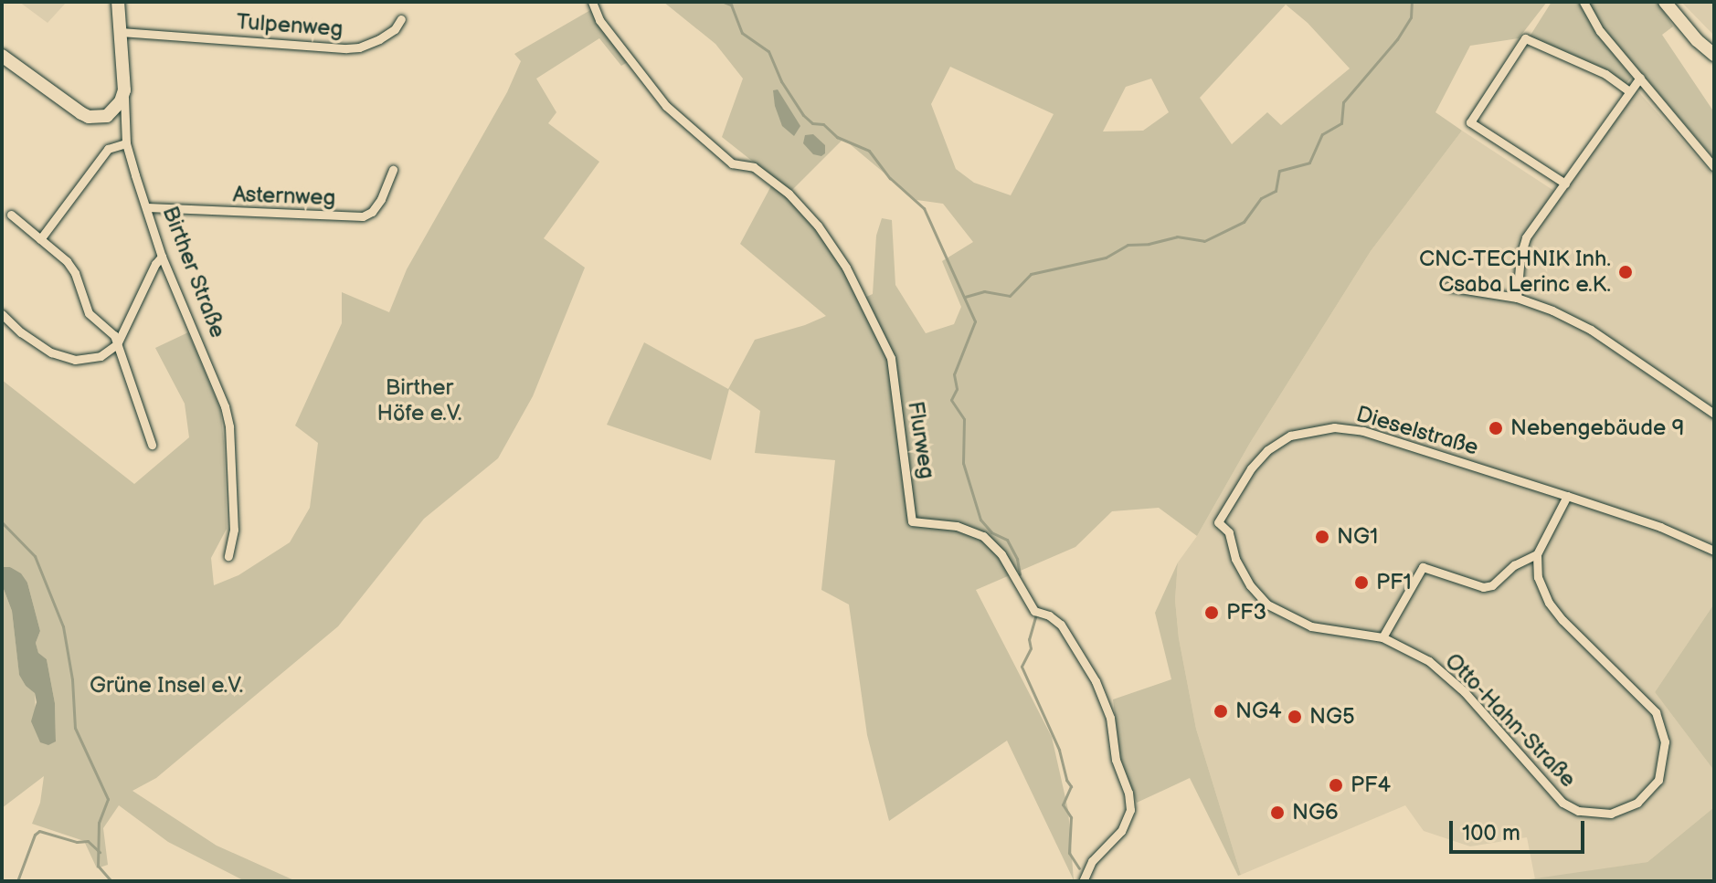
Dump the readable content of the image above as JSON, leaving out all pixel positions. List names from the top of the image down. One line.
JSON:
{"streets":{"street":["Tulpenweg","Asternweg","Birther Straße","Dieselstraße","Flurweg","Otto-Hahn-Straße"]},"crossings":[["Tulpenweg","Birther Straße"],["Asternweg","Birther Straße"],["Dieselstraße","Otto-Hahn-Straße"]],"parks":["Birther Höfe e.V.","Grüne Insel e.V."],"places":["CNC-TECHNIK Inh. Csaba Lerinc e.K.","Nebengebäude 9","NG1","PF1","PF3","NG4","NG5","PF4","NG6"],"scale_bar":"100 m"}
